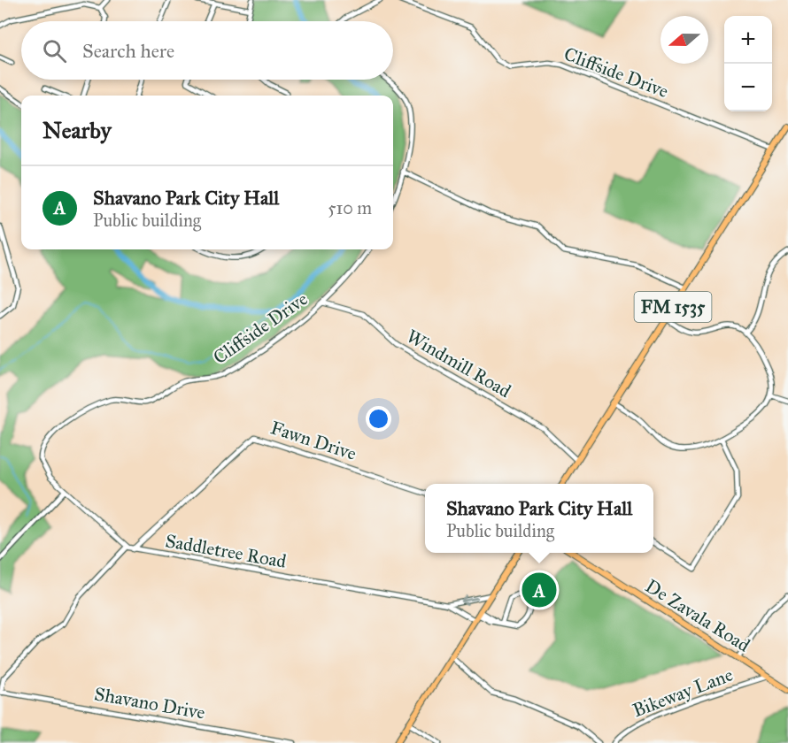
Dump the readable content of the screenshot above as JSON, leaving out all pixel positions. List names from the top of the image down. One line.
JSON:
{"streets":{"main road":["FM 1535","De Zavala Road"],"street":["Cliffside Drive","Windmill Road","Fawn Drive","Saddletree Road","Bikeway Lane","Shavano Drive"]},"crossings":[["Cliffside Drive","FM 1535"],["Cliffside Drive","Windmill Road"],["Cliffside Drive","Saddletree Road"],["FM 1535","Windmill Road"],["Fawn Drive","Saddletree Road"],["De Zavala Road","Bikeway Lane"]],"north":"left","page":{"map_buttons":["+","−"],"search":"Search here","heading":"Nearby","list":[{"mark":"A","name":"Shavano Park City Hall","note":"Public building","value":"510 m"}],"popup":["Shavano Park City Hall","Public building"],"pins":"A"}}
